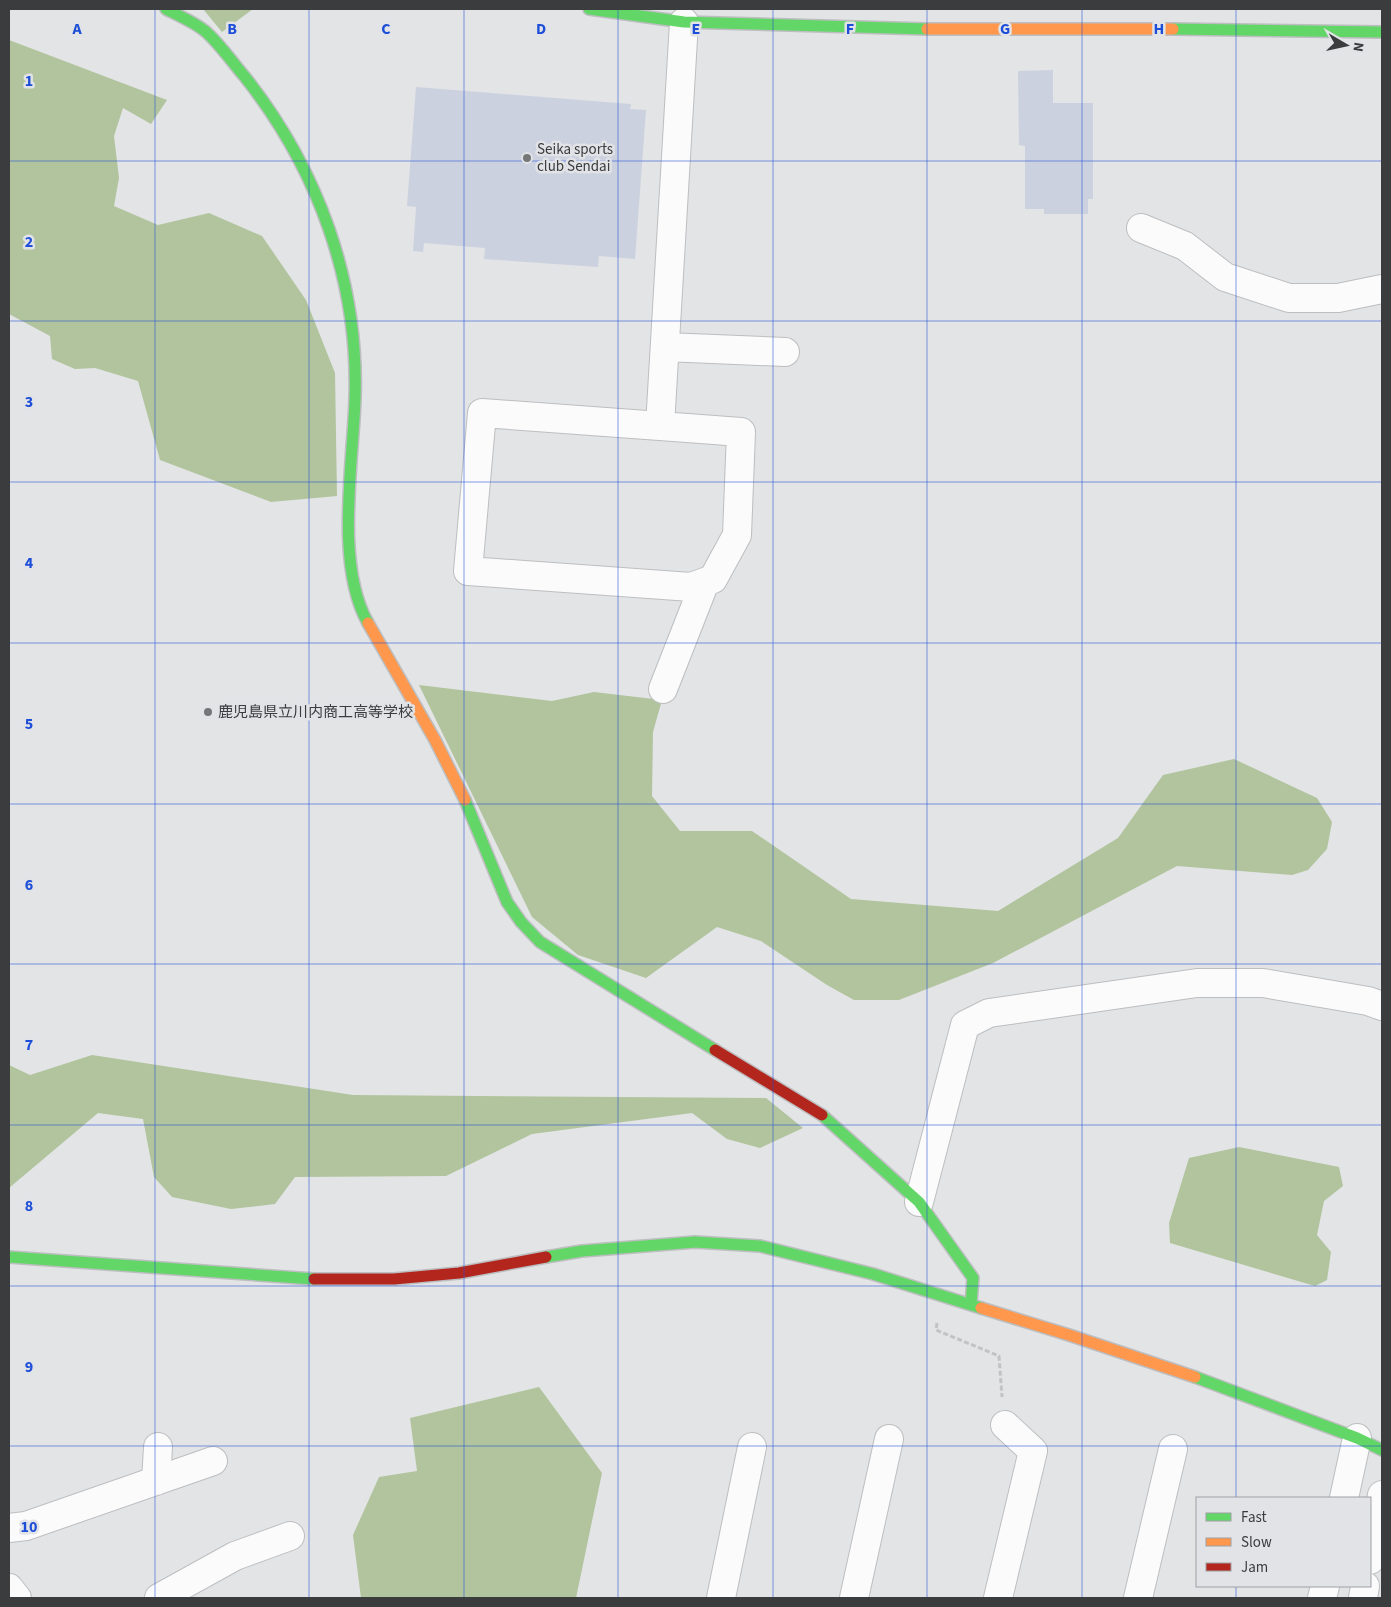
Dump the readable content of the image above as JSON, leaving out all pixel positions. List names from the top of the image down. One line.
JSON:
{"places":["Seika sports club Sendai","鹿児島県立川内商工高等学校"],"legend":["Fast","Slow","Jam"],"north":"right","grid":{"columns":["A","B","C","D","E","F","G","H"],"rows":["1","2","3","4","5","6","7","8","9","10"]}}
